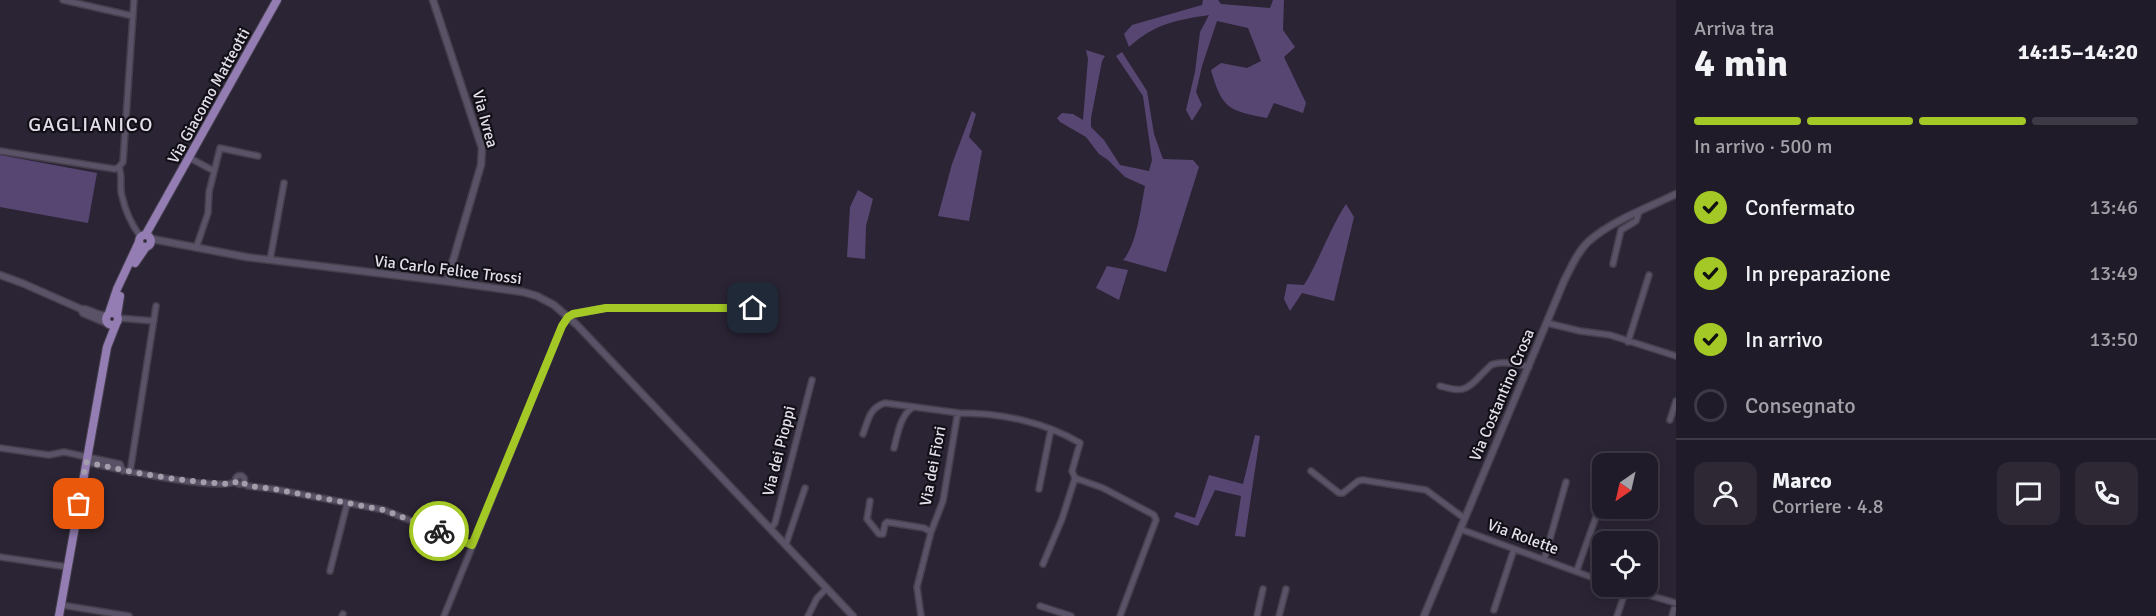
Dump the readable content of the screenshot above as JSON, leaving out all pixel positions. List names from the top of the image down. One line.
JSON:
{"streets":{"main road":["Via Giacomo Matteotti"],"street":["Via Ivrea","Via Carlo Felice Trossi","Via Costantino Crosa","Via dei Pioppi","Via dei Fiori","Via Rolette"]},"crossings":[["Via Giacomo Matteotti","Via Carlo Felice Trossi"],["Via Ivrea","Via Carlo Felice Trossi"],["Via Carlo Felice Trossi","Via dei Pioppi"],["Via Costantino Crosa","Via Rolette"]],"districts":["GAGLIANICO"],"north":"bottom left","page":{"heading":["4 min","Arriva tra","14:15–14:20"],"panel":["Marco","Corriere · 4.8"],"bar":"In arrivo · 500 m","list":[["Confermato","13:46"],["In preparazione","13:49"],["In arrivo","13:50"],"Consegnato"]}}
